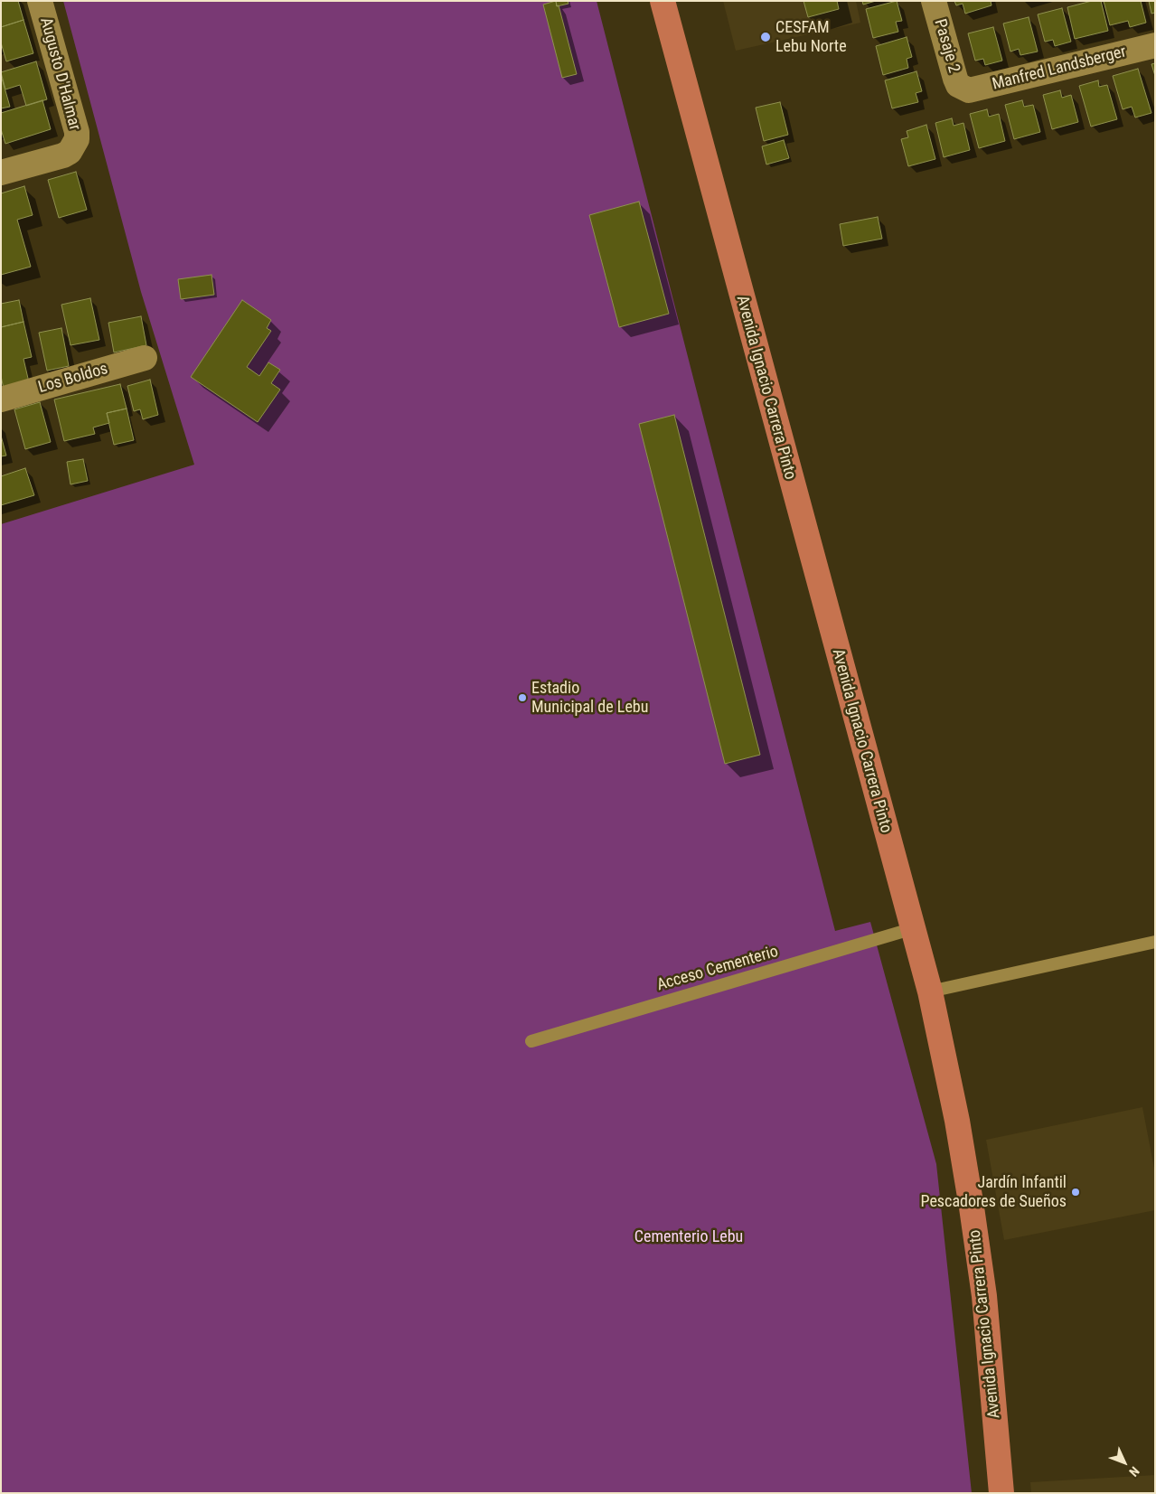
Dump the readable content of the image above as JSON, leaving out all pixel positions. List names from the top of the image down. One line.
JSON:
{"streets":{"main road":["Avenida Ignacio Carrera Pinto"],"street":["Pasaje 2","Manfred Landsberger","Augusto D'Halmar","Los Boldos"],"lane":["Acceso Cementerio"]},"crossings":[["Pasaje 2","Manfred Landsberger"],["Avenida Ignacio Carrera Pinto","Acceso Cementerio"]],"parks":["Cementerio Lebu"],"places":["CESFAM Lebu Norte","Estadio Municipal de Lebu","Jardín Infantil Pescadores de Sueños"],"north":"bottom right"}
